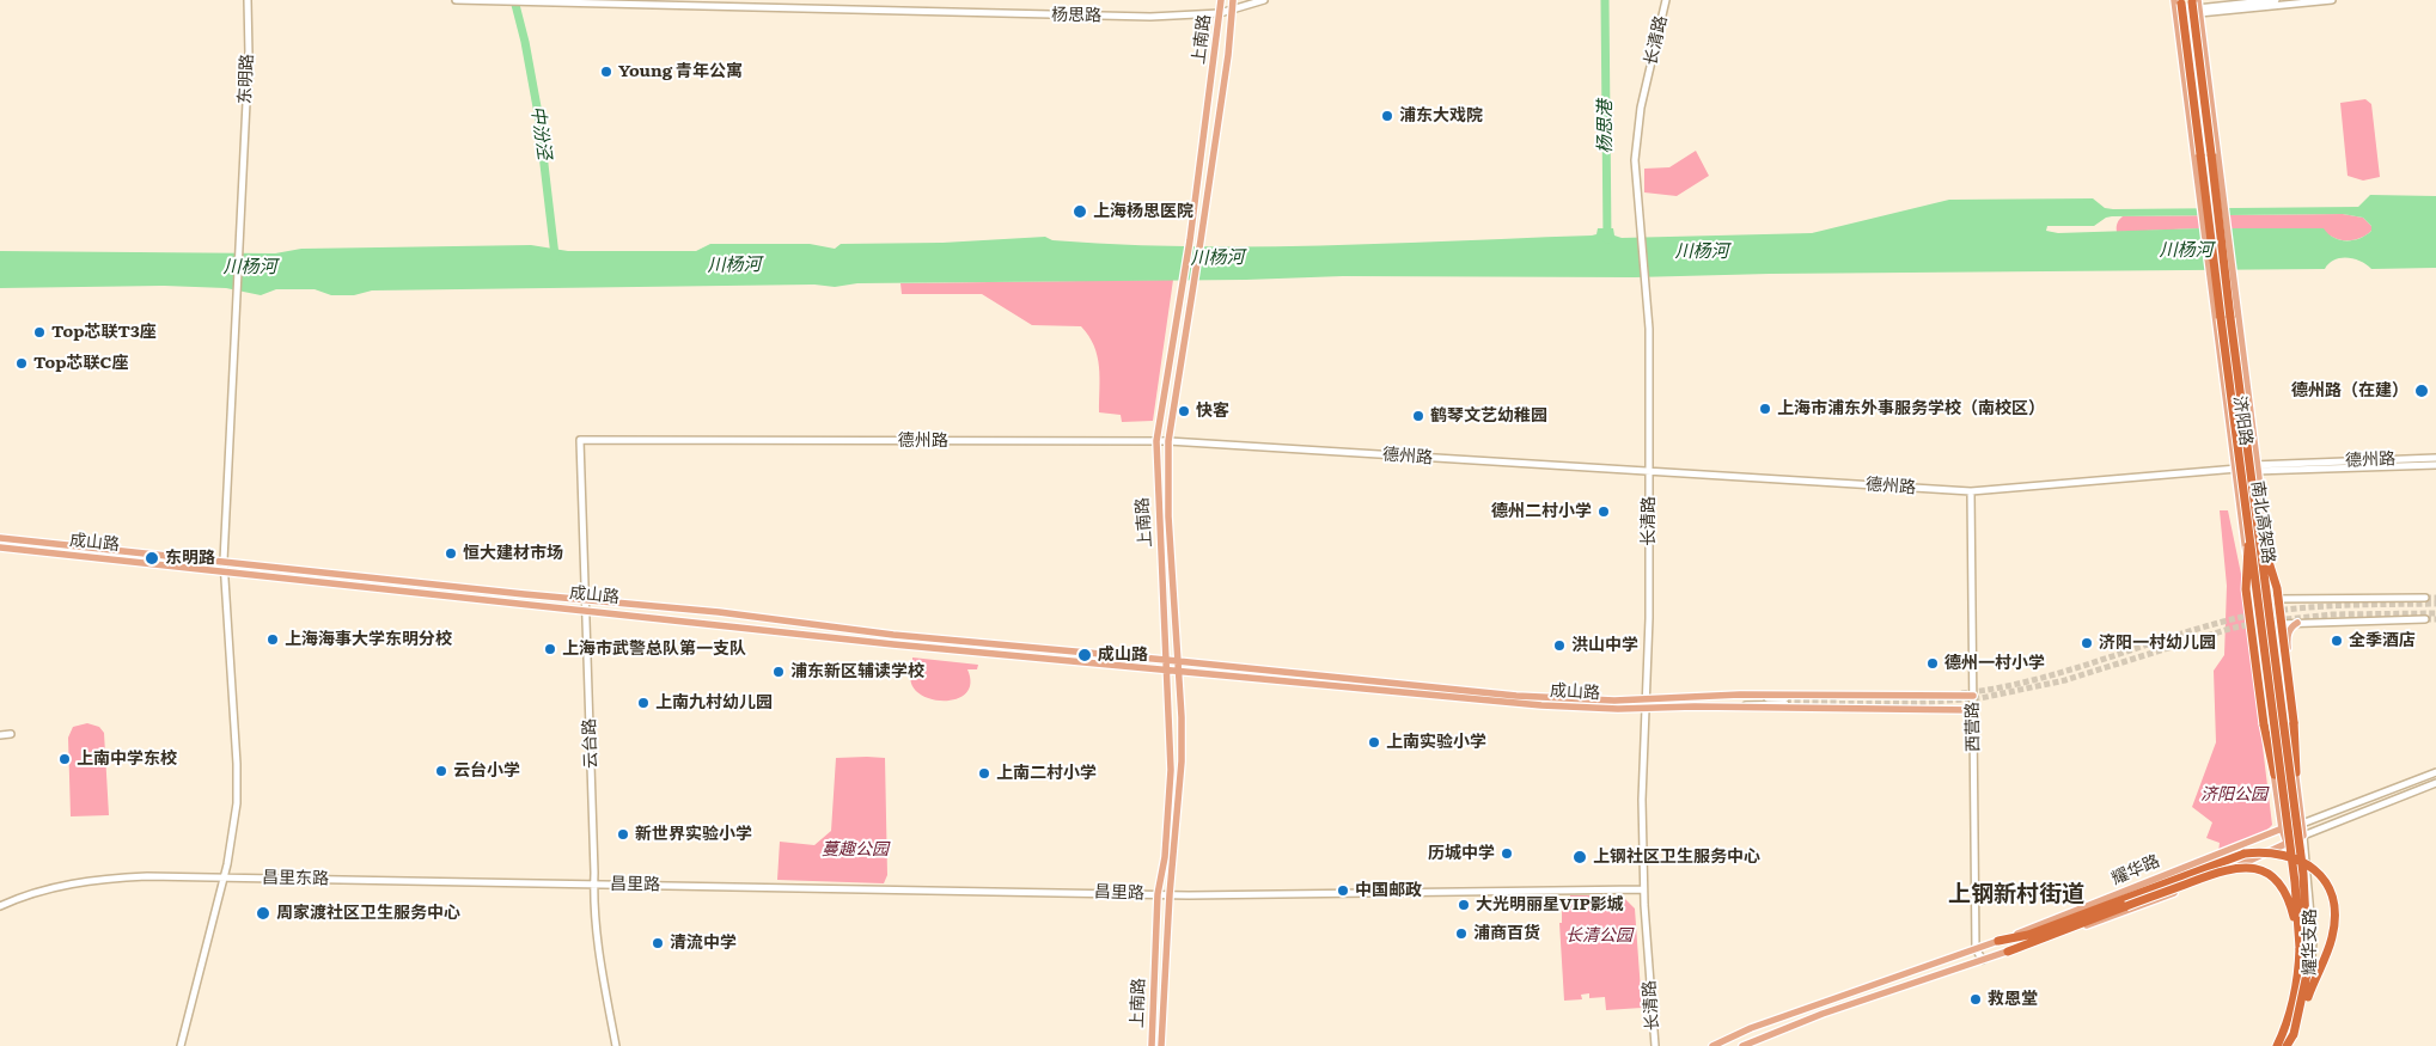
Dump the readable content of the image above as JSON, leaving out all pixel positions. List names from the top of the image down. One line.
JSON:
{"streets":{"highway":["南北高架路"],"main road":["上南路","济阳路","成山路","耀华路"],"street":["杨思路","长清路","东明路","德州路","西营路","云台路","昌里东路","昌里路","耀华支路"]},"crossings":[["杨思路","上南路"],["上南路","德州路"],["上南路","成山路"],["上南路","昌里路"],["长清路","德州路"],["长清路","成山路"],["长清路","昌里路"],["东明路","成山路"],["东明路","昌里东路"],["济阳路","德州路"],["济阳路","耀华路"],["济阳路","耀华支路"],["德州路","西营路"],["德州路","云台路"],["南北高架路","耀华支路"],["成山路","西营路"],["成山路","云台路"],["西营路","耀华路"],["云台路","昌里东路"],["云台路","昌里路"],["耀华路","耀华支路"],["昌里东路","昌里路"]],"districts":["上钢新村街道"],"water":["杨思港","中汾泾","川杨河"],"parks":["济阳公园","蔓趣公园","长清公园"],"places":["Young 青年公寓","浦东大戏院","上海杨思医院","Top芯联T3座","Top芯联C座","德州路（在建）","上海市浦东外事服务学校（南校区）","快客","鹤琴文艺幼稚园","德州二村小学","恒大建材市场","东明路","上海海事大学东明分校","全季酒店","济阳一村幼儿园","洪山中学","上海市武警总队第一支队","成山路","德州一村小学","浦东新区辅读学校","上南九村幼儿园","上南实验小学","上南中学东校","云台小学","上南二村小学","新世界实验小学","历城中学","上钢社区卫生服务中心","中国邮政","大光明丽星VIP影城","周家渡社区卫生服务中心","浦商百货","清流中学","救恩堂"]}
